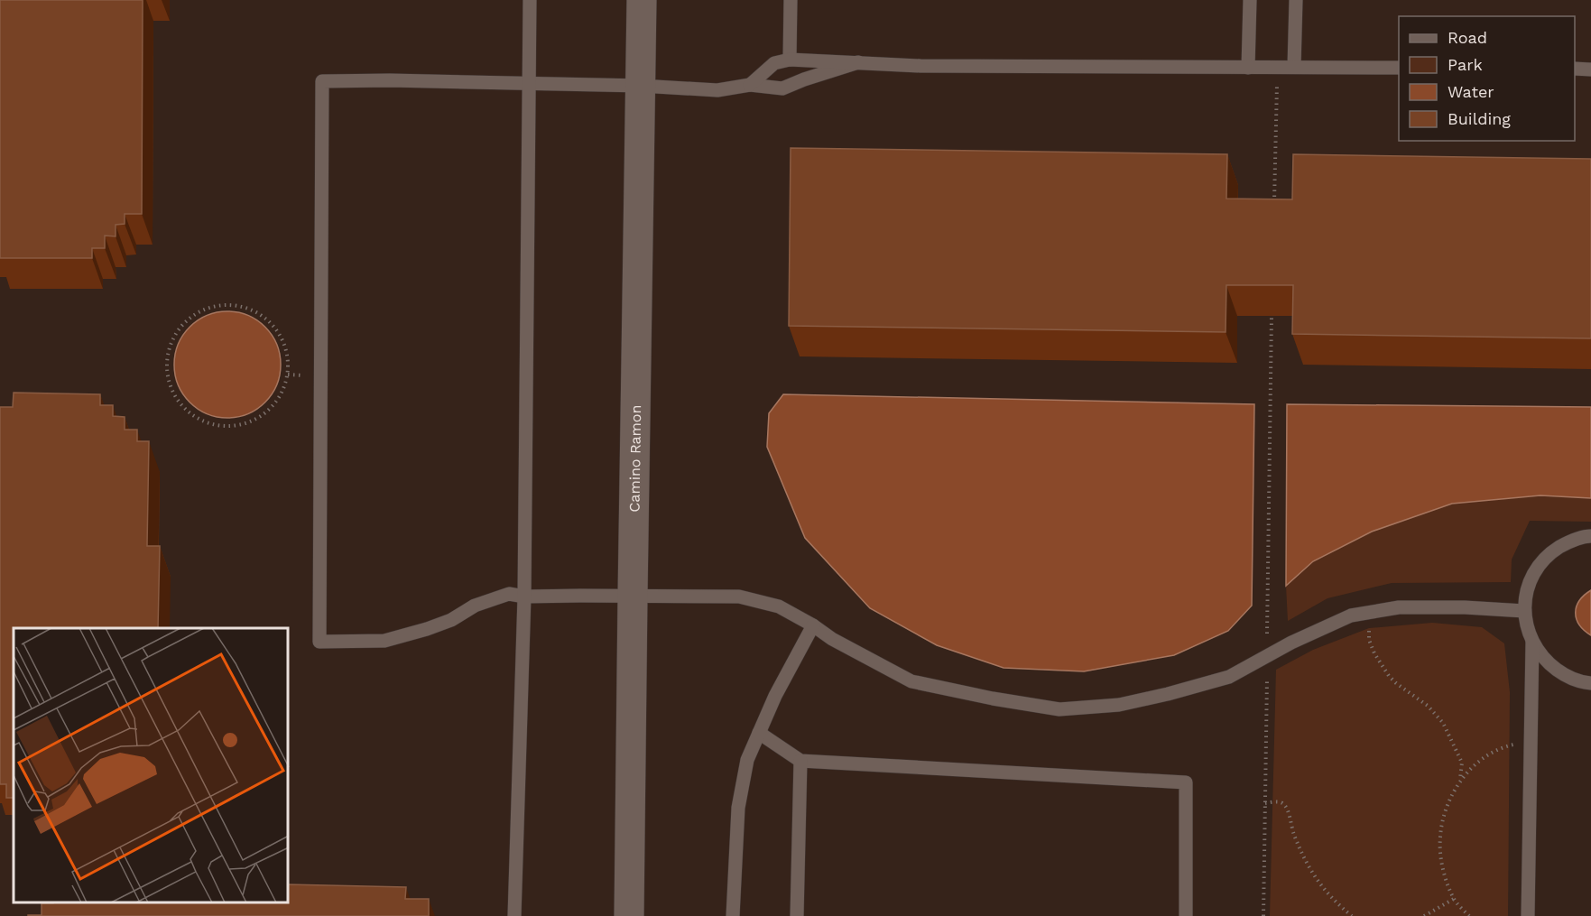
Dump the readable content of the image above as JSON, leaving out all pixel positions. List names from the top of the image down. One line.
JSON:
{"streets":{"street":["Camino Ramon"]},"legend":["Road","Park","Water","Building"]}
